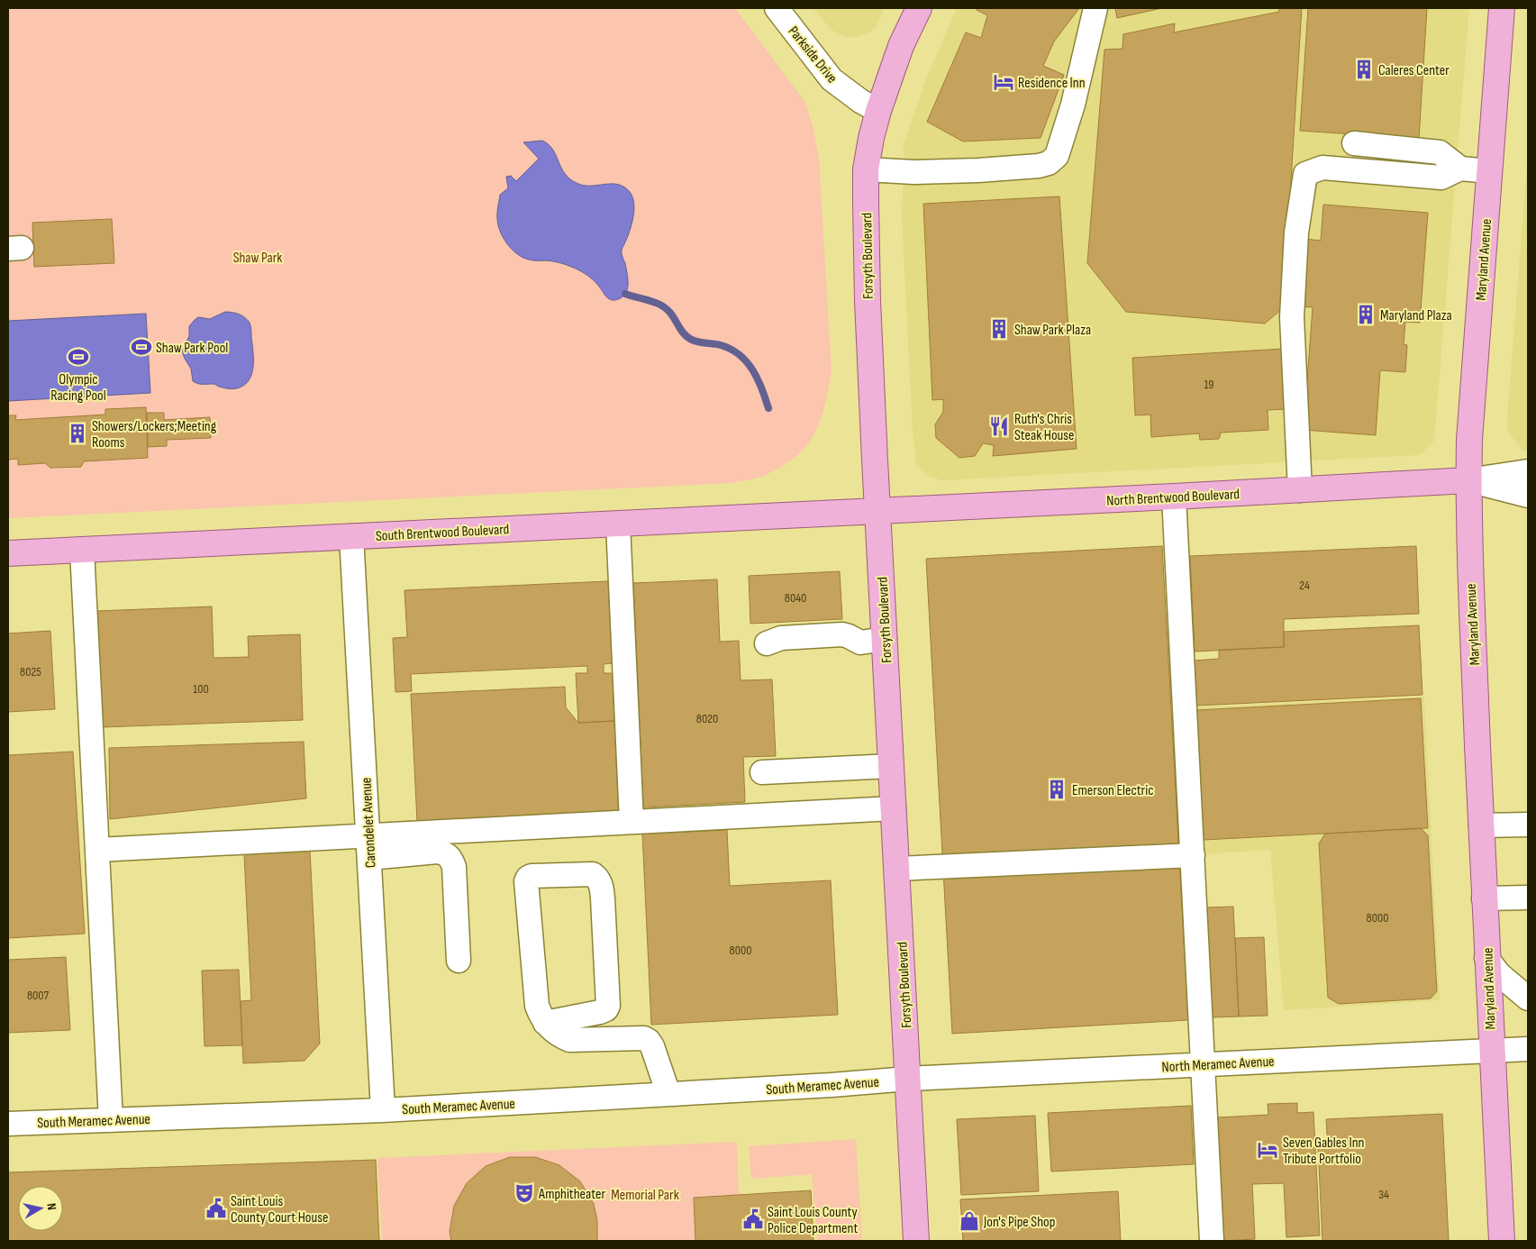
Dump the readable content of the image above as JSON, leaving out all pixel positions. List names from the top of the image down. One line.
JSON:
{"streets":{"main road":["Forsyth Boulevard","Maryland Avenue","North Brentwood Boulevard","South Brentwood Boulevard"],"street":["Parkside Drive","Carondelet Avenue","North Meramec Avenue","South Meramec Avenue"]},"crossings":[["Parkside Drive","Forsyth Boulevard"],["Forsyth Boulevard","North Brentwood Boulevard"],["Forsyth Boulevard","South Brentwood Boulevard"],["Forsyth Boulevard","North Meramec Avenue"],["Forsyth Boulevard","South Meramec Avenue"],["Maryland Avenue","North Brentwood Boulevard"],["Maryland Avenue","North Meramec Avenue"],["North Brentwood Boulevard","South Brentwood Boulevard"],["South Brentwood Boulevard","Carondelet Avenue"],["Carondelet Avenue","South Meramec Avenue"],["North Meramec Avenue","South Meramec Avenue"]],"parks":["Shaw Park","Memorial Park"],"places":{"building":["Caleres Center","Maryland Plaza","Shaw Park Plaza","Showers/Lockers;Meeting Rooms","Emerson Electric"],"hotel":["Residence Inn","Seven Gables Inn Tribute Portfolio"],"sports":["Shaw Park Pool","Olympic Racing Pool"],"restaurant":["Ruth's Chris Steak House"],"theatre":["Amphitheater"],"public building":["Saint Louis County Court House","Saint Louis County Police Department"],"shop":["Jon's Pipe Shop"]},"house_numbers":["19","24","8040","8025","100","8020","8000","8000","8007","34"],"north":"right"}
